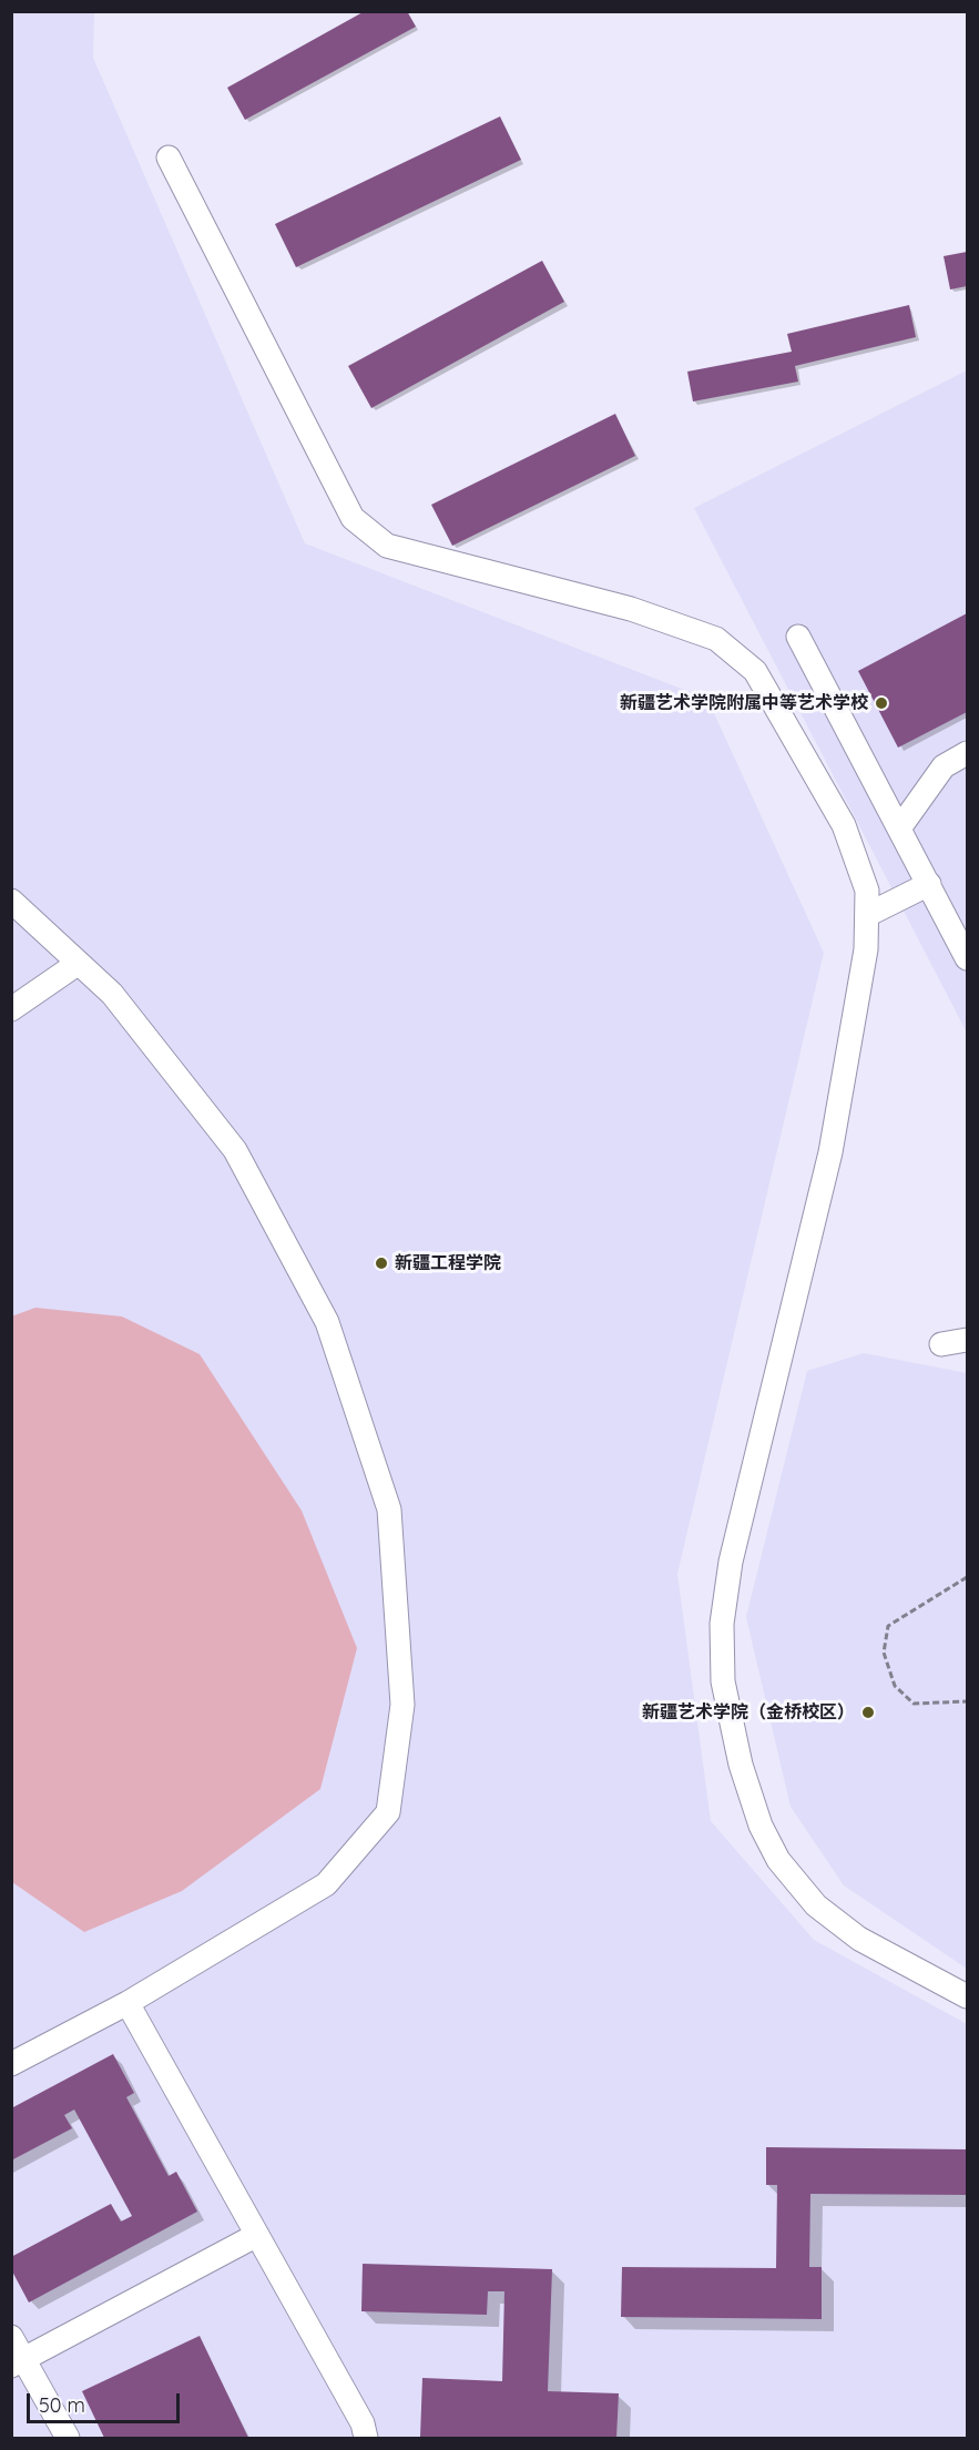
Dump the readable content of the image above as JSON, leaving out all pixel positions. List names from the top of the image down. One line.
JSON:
{"places":["新疆艺术学院附属中等艺术学校","新疆工程学院","新疆艺术学院（金桥校区）"],"scale_bar":"50 m"}
